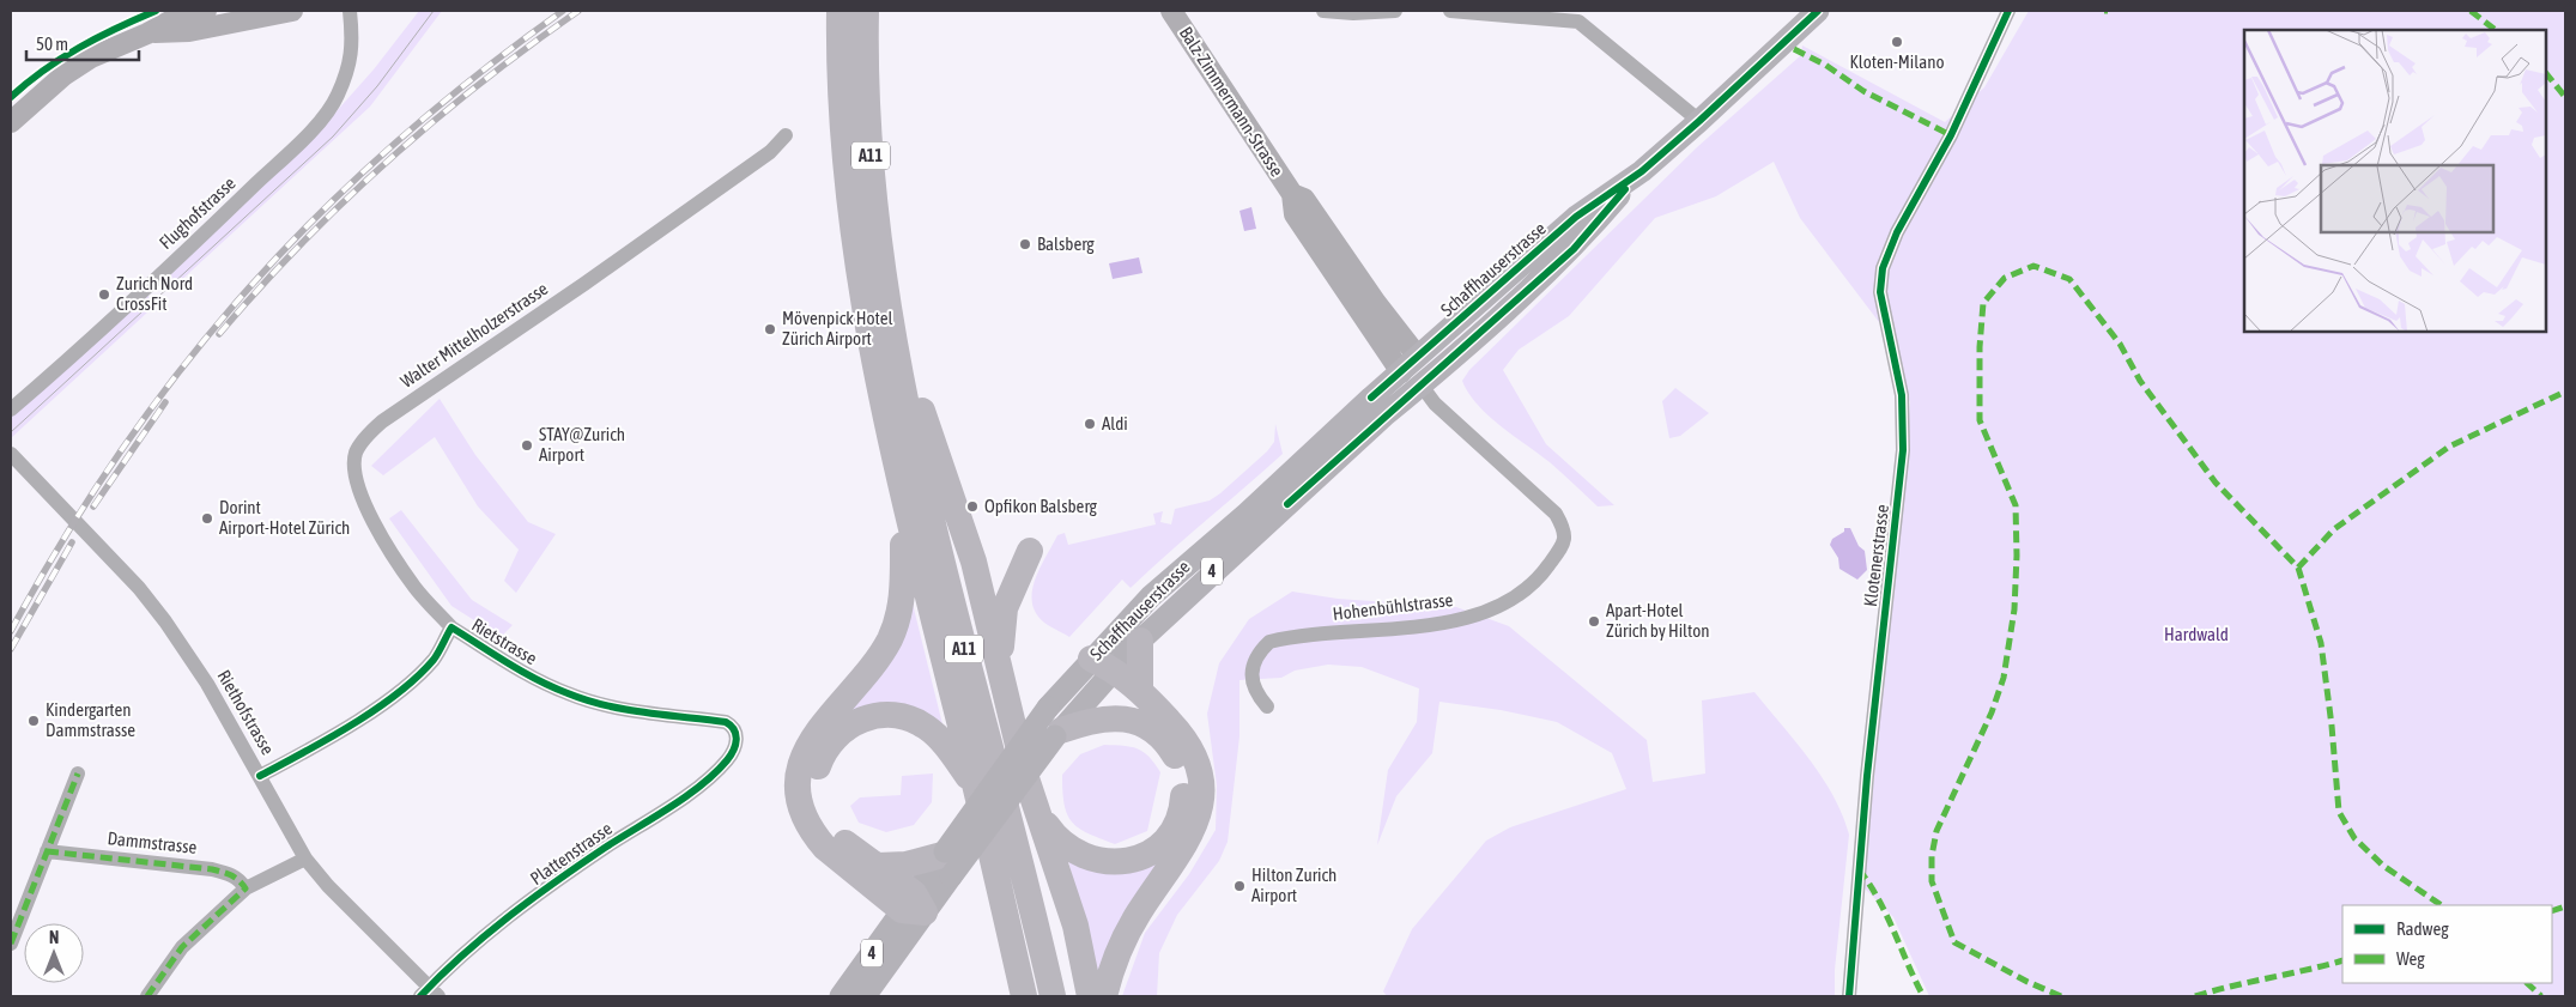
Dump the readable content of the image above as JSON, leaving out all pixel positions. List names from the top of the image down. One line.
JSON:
{"streets":{"highway":["A11"],"main road":["Balz-Zimmermann-Strasse","Schaffhauserstrasse","4"],"street":["Flughofstrasse","Walter Mittelholzerstrasse","Klotenerstrasse","Hohenbühlstrasse","Rietstrasse","Riethofstrasse","Dammstrasse","Plattenstrasse"]},"crossings":[["Balz-Zimmermann-Strasse","Schaffhauserstrasse"],["Schaffhauserstrasse","Hohenbühlstrasse"],["Walter Mittelholzerstrasse","Rietstrasse"],["Rietstrasse","Riethofstrasse"],["Rietstrasse","Plattenstrasse"],["Riethofstrasse","Plattenstrasse"]],"parks":["Hardwald"],"places":["Kloten-Milano","Balsberg","Zurich Nord CrossFit","Mövenpick Hotel Zürich Airport","Aldi","STAY@Zurich Airport","Opfikon Balsberg","Dorint Airport-Hotel Zürich","Apart-Hotel Zürich by Hilton","Kindergarten Dammstrasse","Hilton Zurich Airport"],"legend":["Radweg","Weg"],"scale_bar":"50 m","north":"top"}
